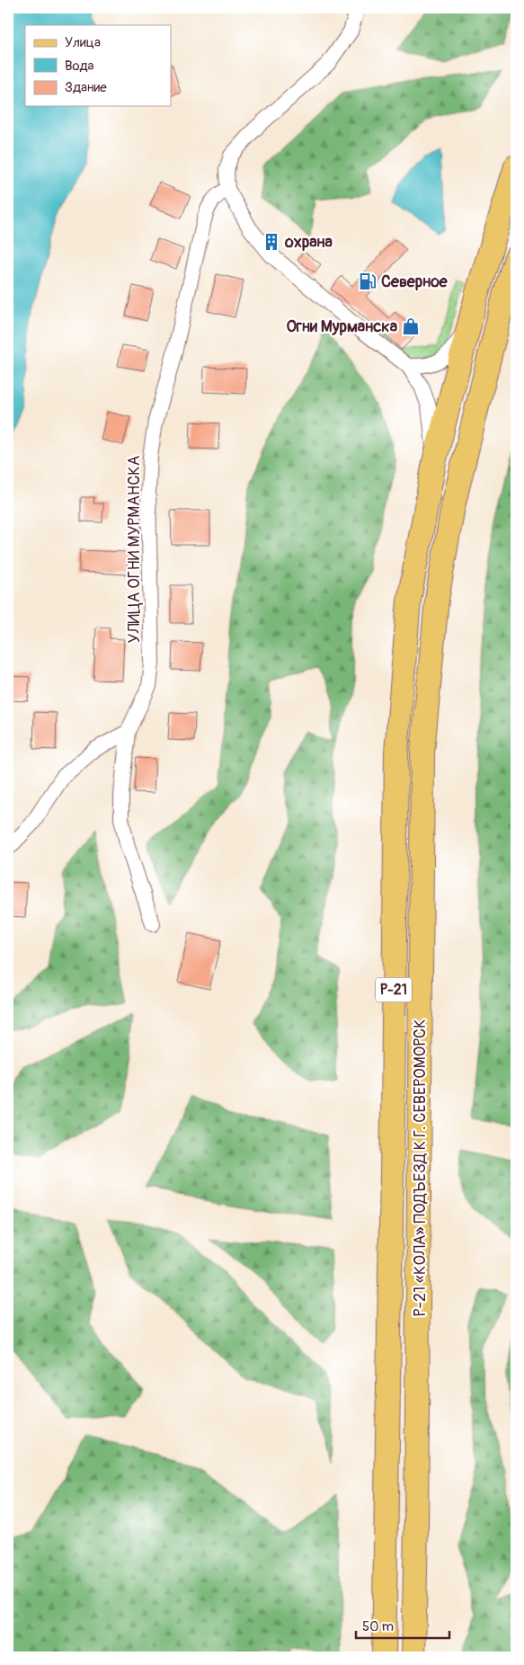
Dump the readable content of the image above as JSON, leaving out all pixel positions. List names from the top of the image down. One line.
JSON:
{"streets":{"main road":["Р-21","Р-21 «КОЛА» ПОДЪЕЗД К Г. СЕВЕРОМОРСК"],"street":["УЛИЦА ОГНИ МУРМАНСКА"]},"crossings":[["Р-21","Р-21 «КОЛА» ПОДЪЕЗД К Г. СЕВЕРОМОРСК"]],"places":{"building":["охрана"],"fuel station":["Северное"],"shop":["Огни Мурманска"]},"legend":["Улица","Вода","Здание"],"scale_bar":"50 m"}
